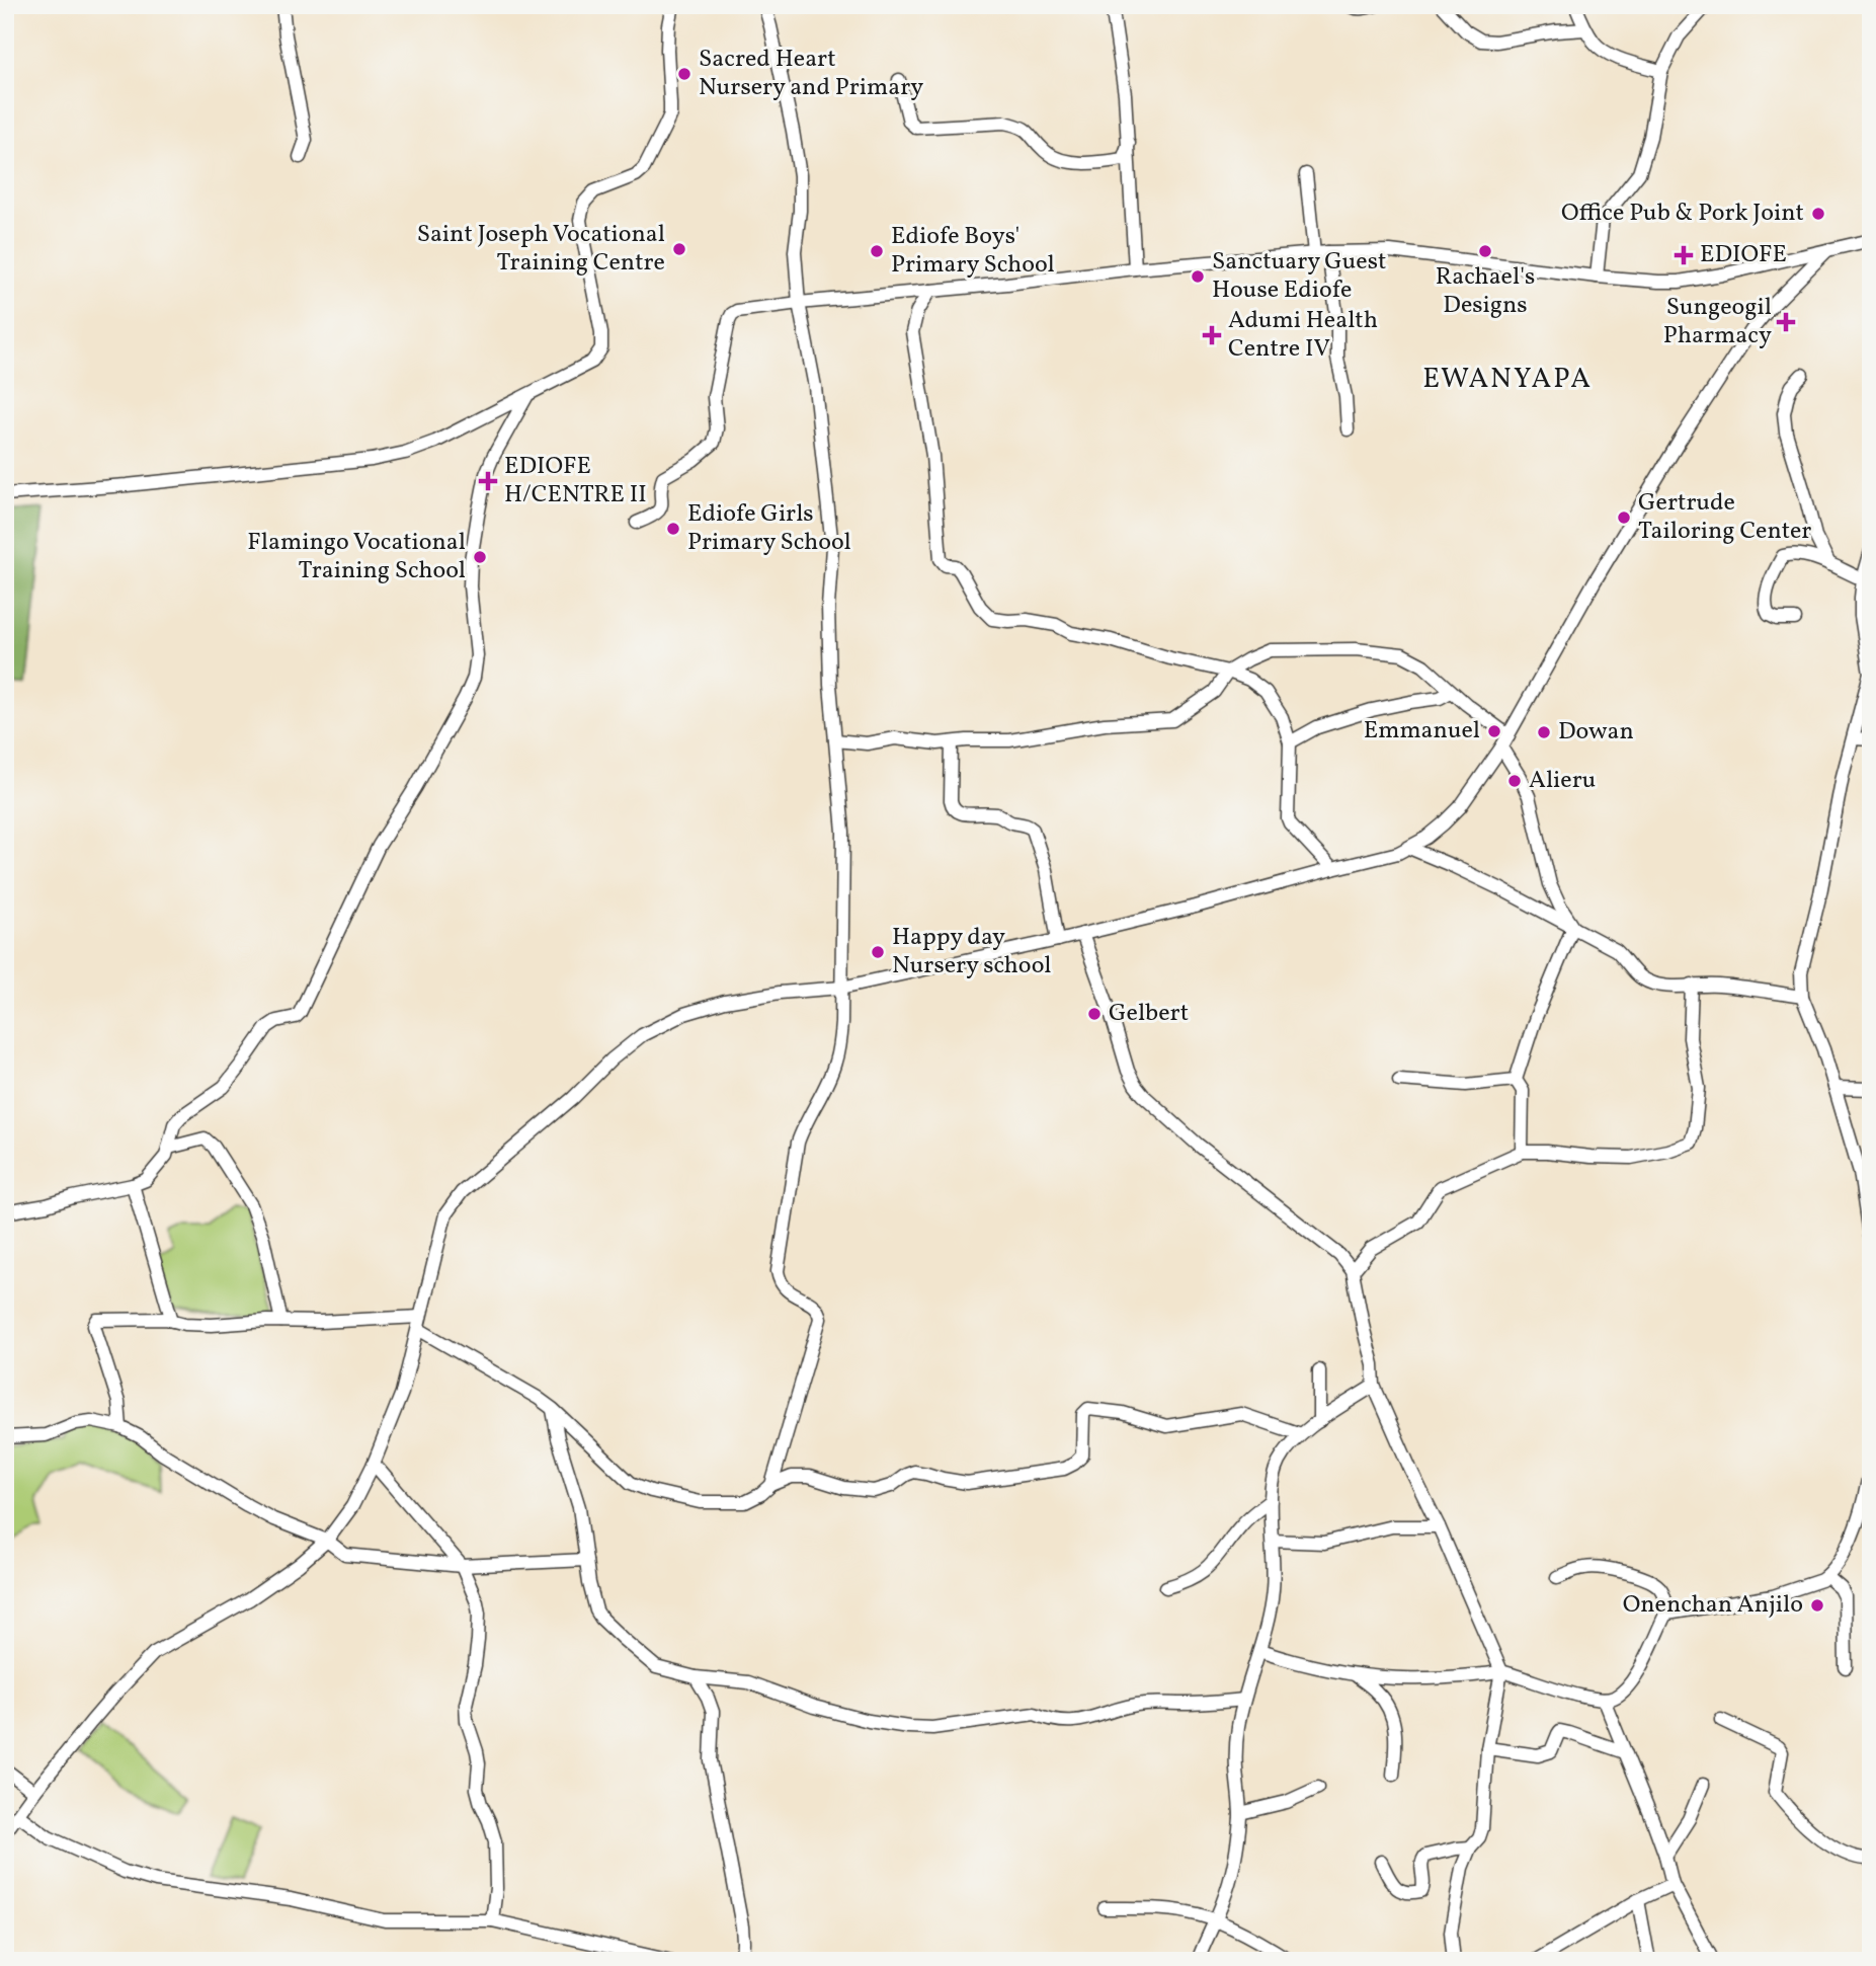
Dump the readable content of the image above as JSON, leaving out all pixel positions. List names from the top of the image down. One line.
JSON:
{"districts":["EWANYAPA"],"places":{"other":["Sacred Heart Nursery and Primary","Office Pub & Pork Joint","Saint Joseph Vocational Training Centre","Ediofe Boys' Primary School","Rachael's Designs","Sanctuary Guest House Ediofe","Gertrude Tailoring Center","Ediofe Girls Primary School","Flamingo Vocational Training School","Emmanuel","Dowan","Alieru","Happy day Nursery school","Gelbert","Onenchan Anjilo"],"health":["EDIOFE","Sungeogil Pharmacy","Adumi Health Centre IV","EDIOFE H/CENTRE II"]}}
